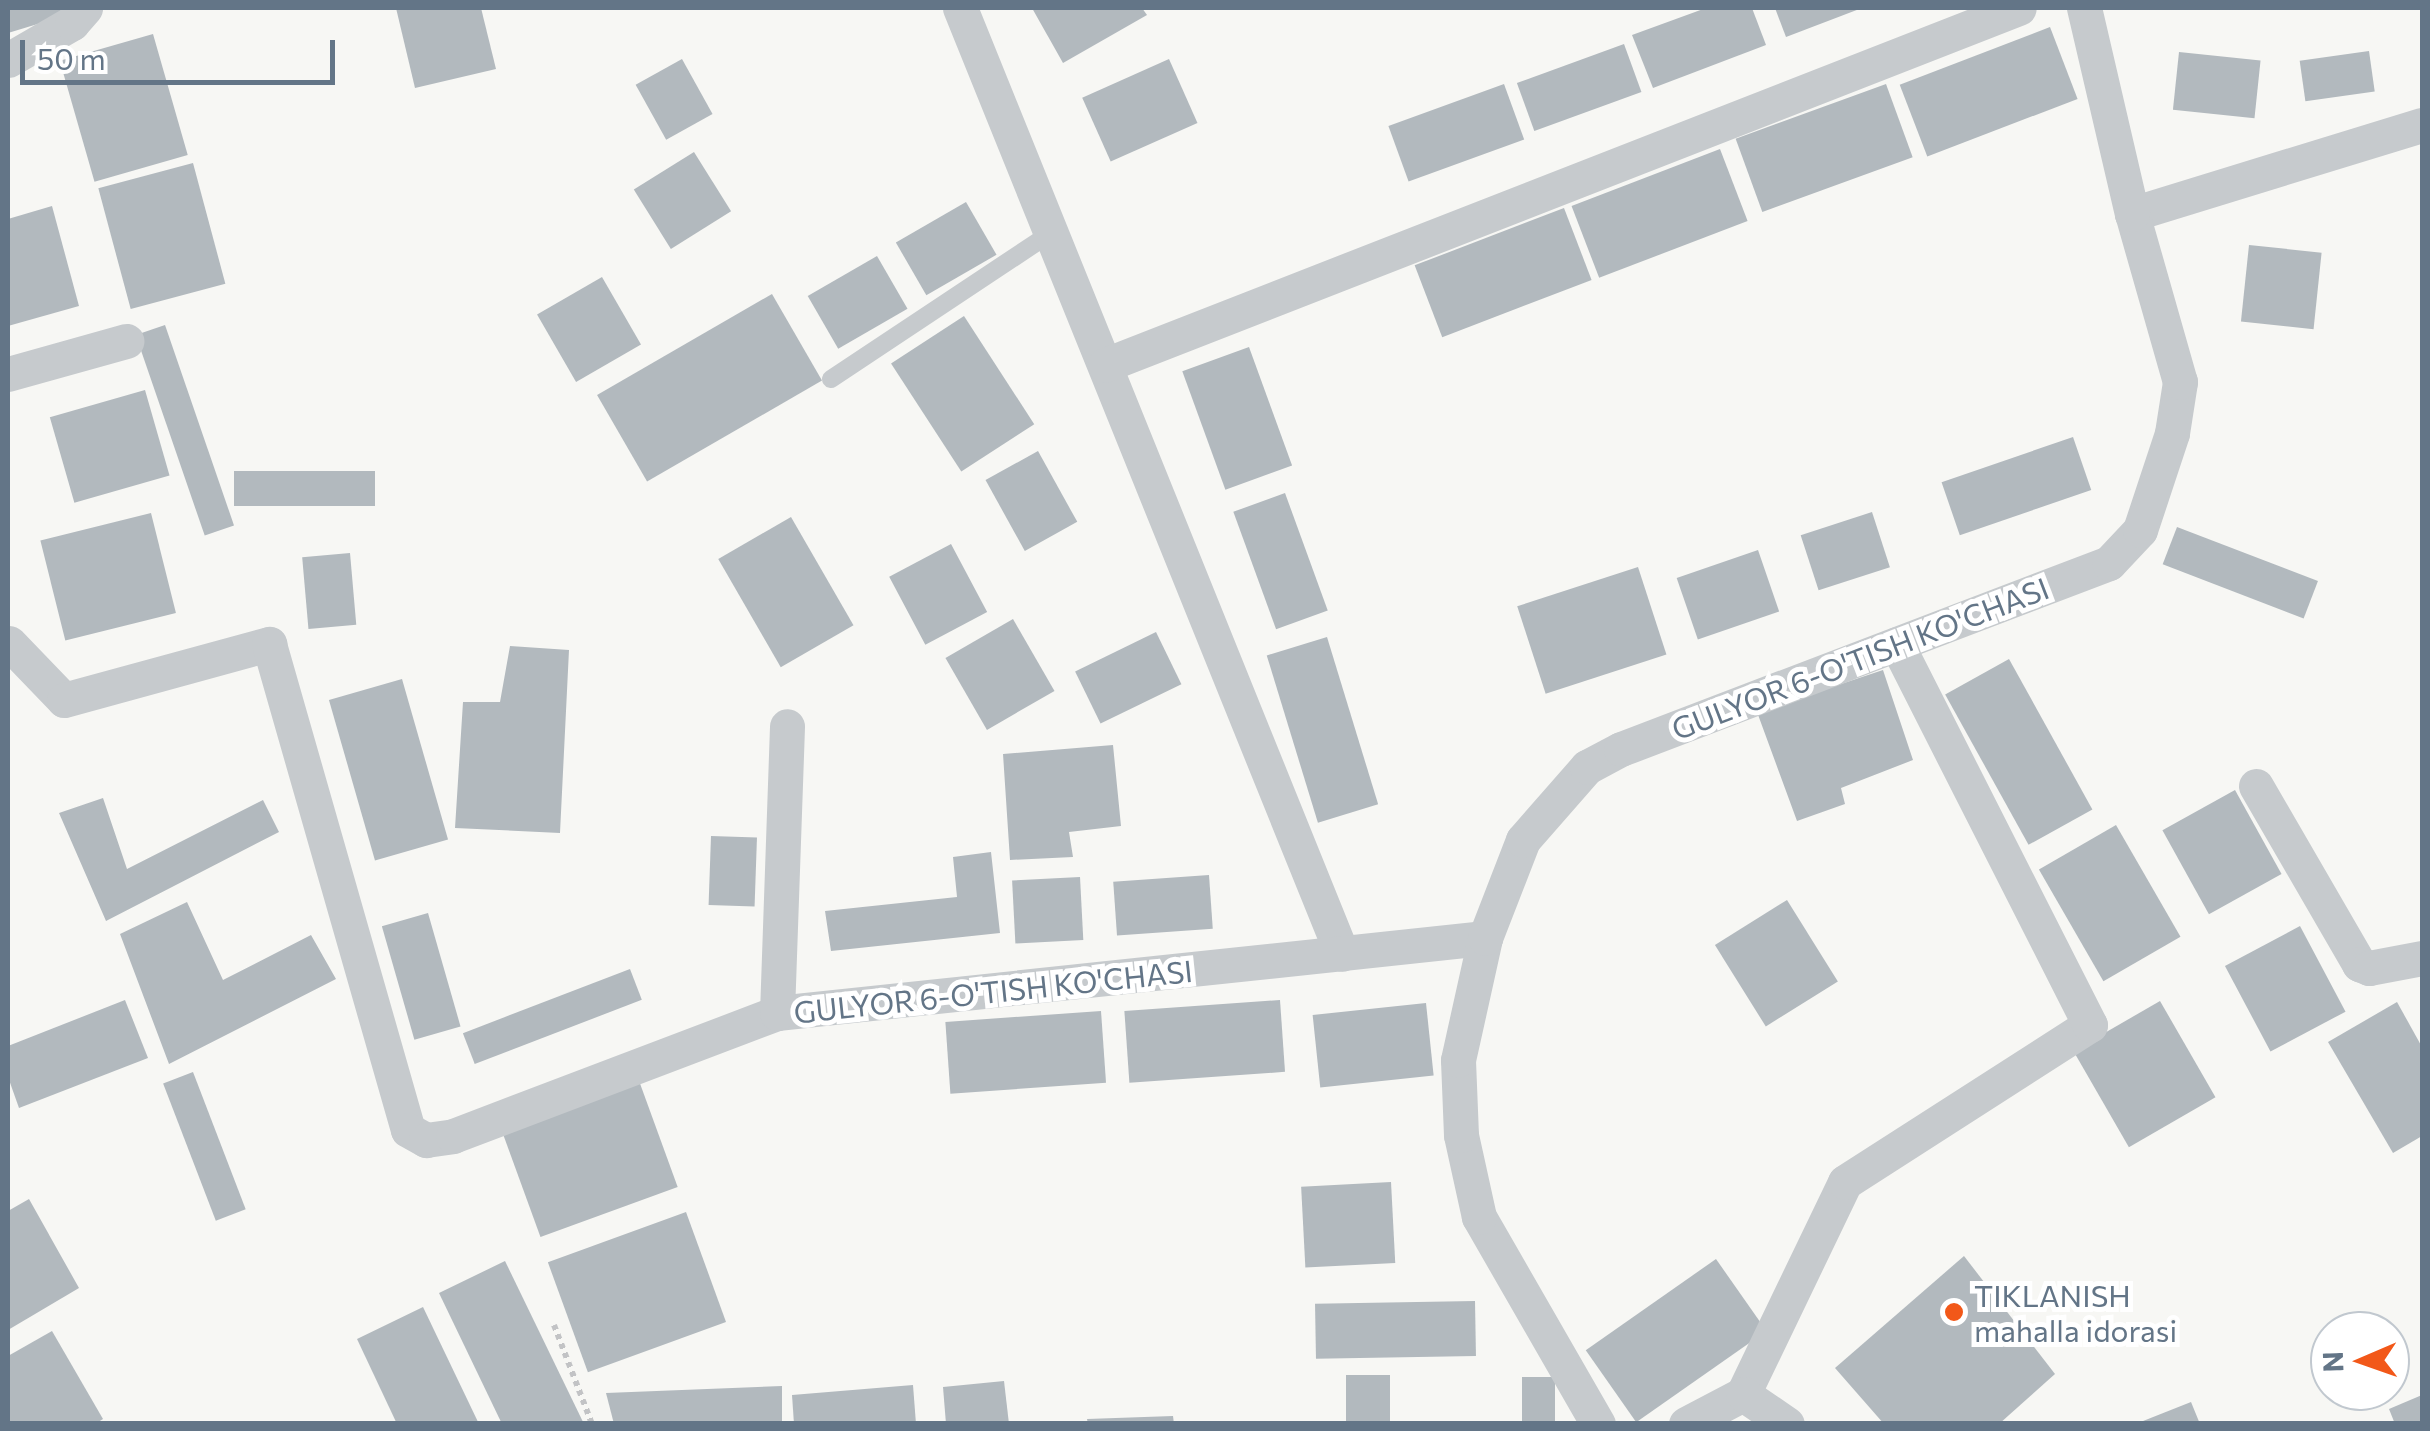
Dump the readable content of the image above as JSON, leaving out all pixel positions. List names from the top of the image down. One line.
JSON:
{"streets":{"street":["GULYOR 6-O'TISH KO'CHASI"]},"places":["TIKLANISH mahalla idorasi"],"scale_bar":"50 m","north":"left"}
